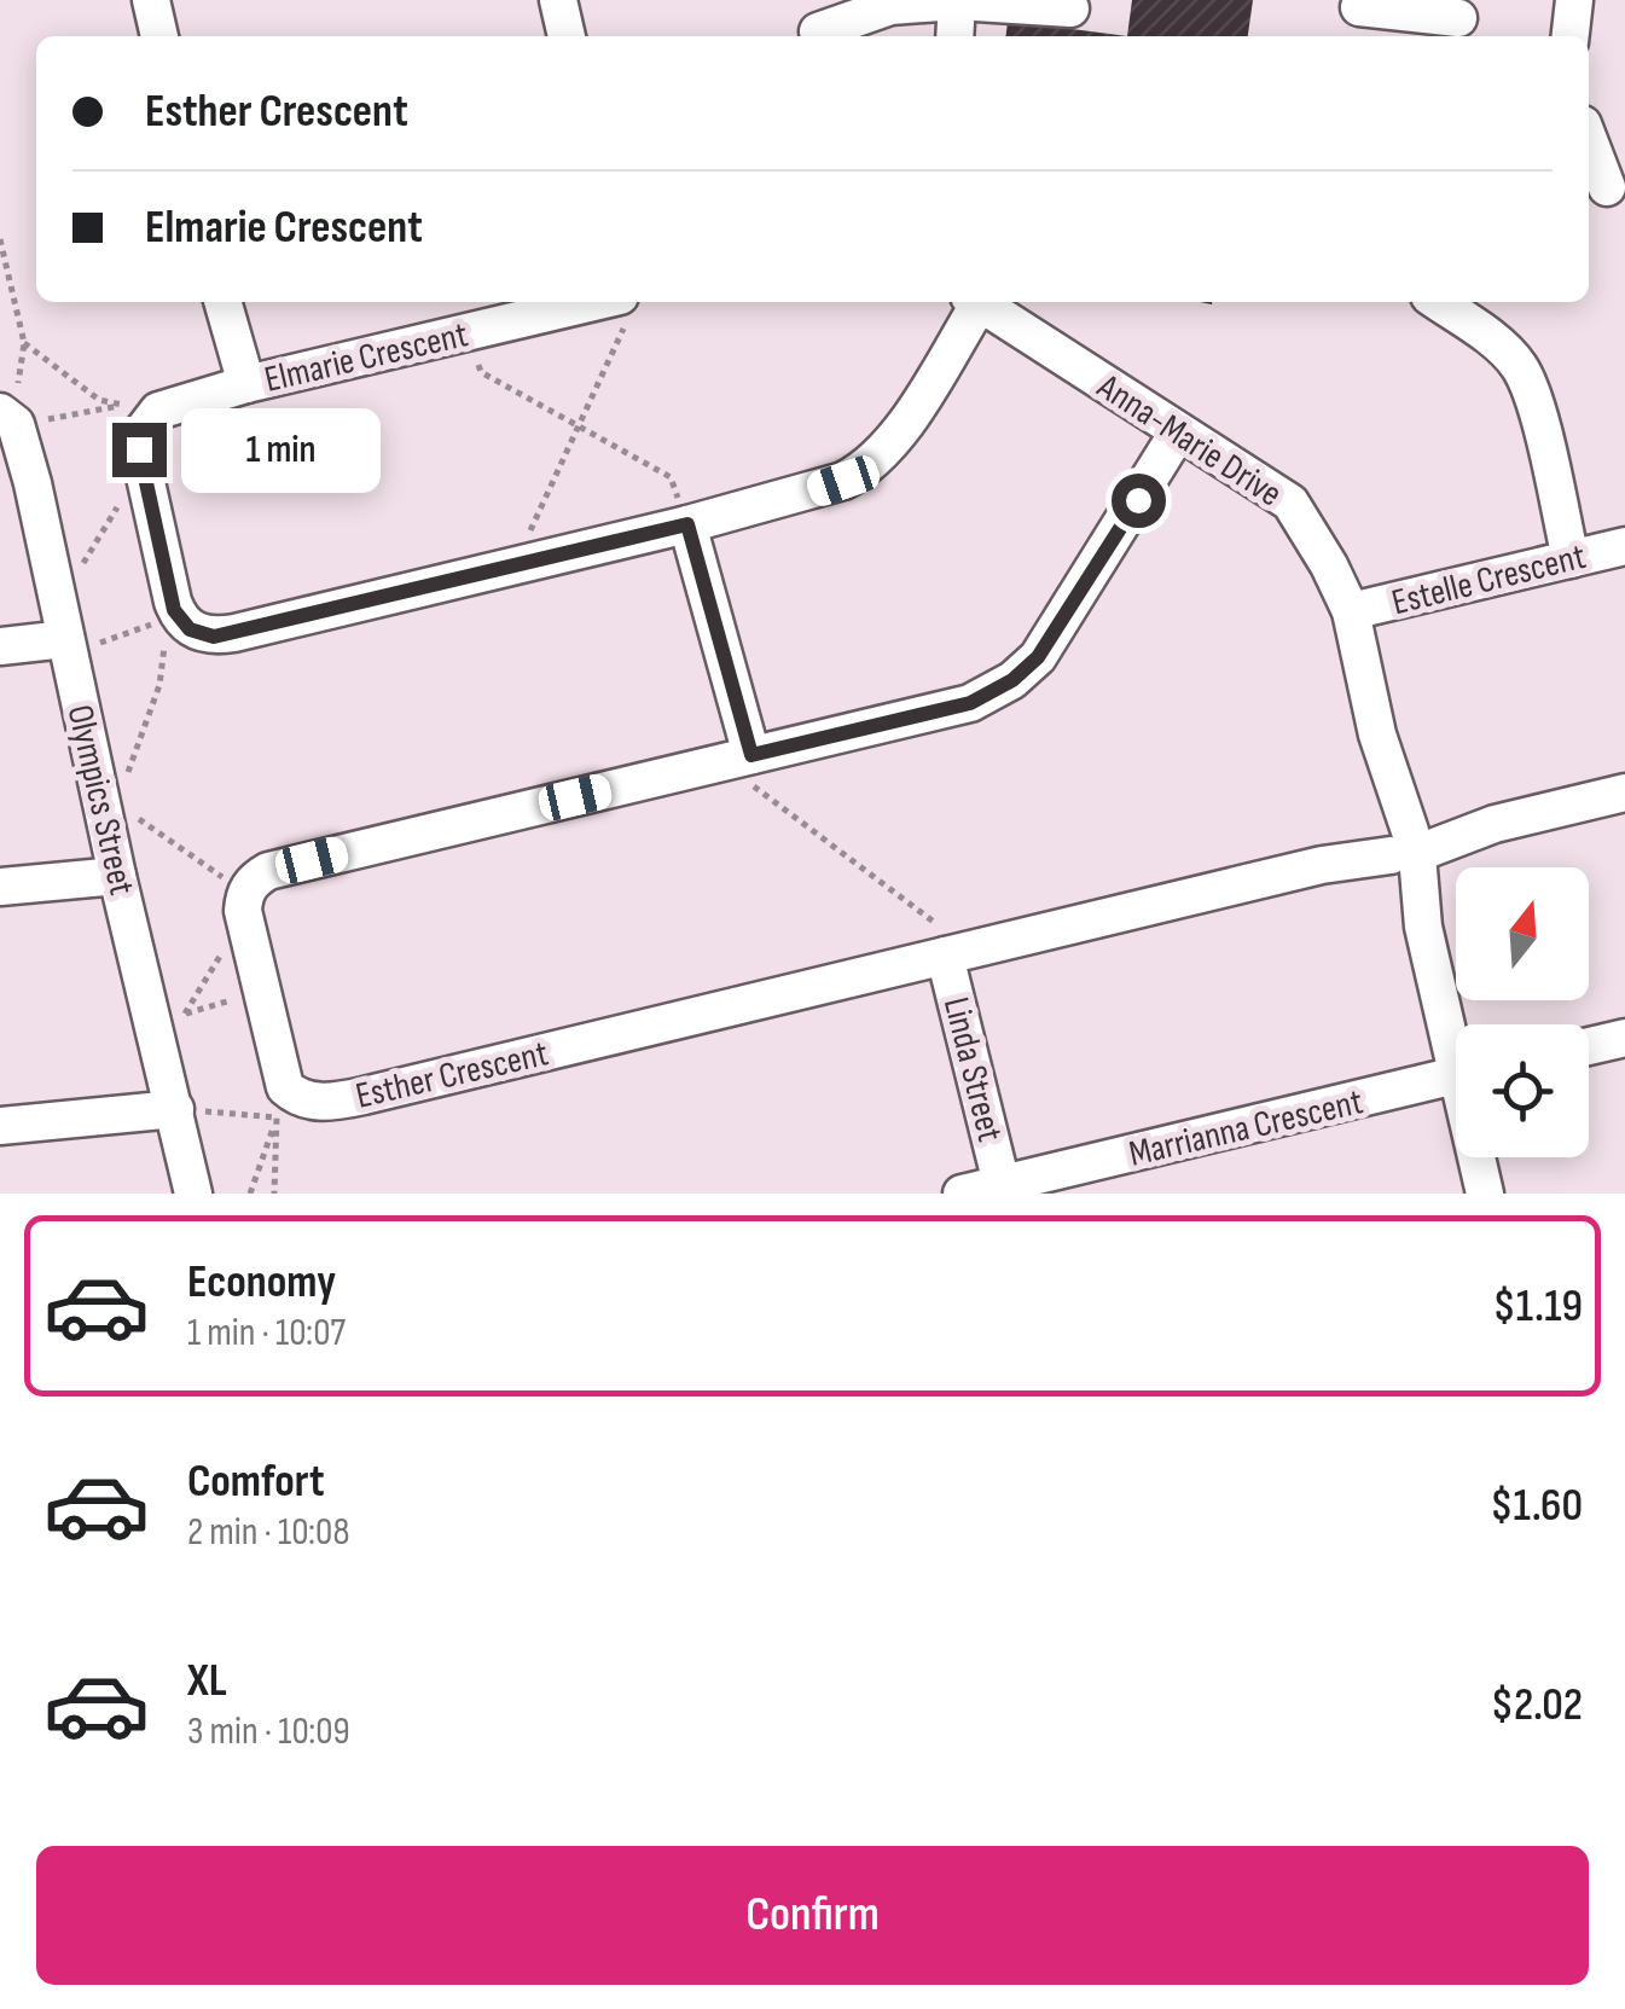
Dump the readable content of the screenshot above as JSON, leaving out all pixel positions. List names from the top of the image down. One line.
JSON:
{"streets":{"street":["Elmarie Crescent","Anna-Marie Drive","Estelle Crescent","Olympics Street","Linda Street","Esther Crescent","Marrianna Crescent"]},"crossings":[["Anna-Marie Drive","Estelle Crescent"],["Anna-Marie Drive","Esther Crescent"],["Linda Street","Esther Crescent"],["Linda Street","Marrianna Crescent"]],"north":"top","page":{"banner":["Esther Crescent","Elmarie Crescent"],"bubble":"1 min","list":[{"name":"Economy","note":"1 min · 10:07","value":"$1.19"},{"name":"Comfort","note":"2 min · 10:08","value":"$1.60"},{"name":"XL","note":"3 min · 10:09","value":"$2.02"}],"buttons":"Confirm"}}
